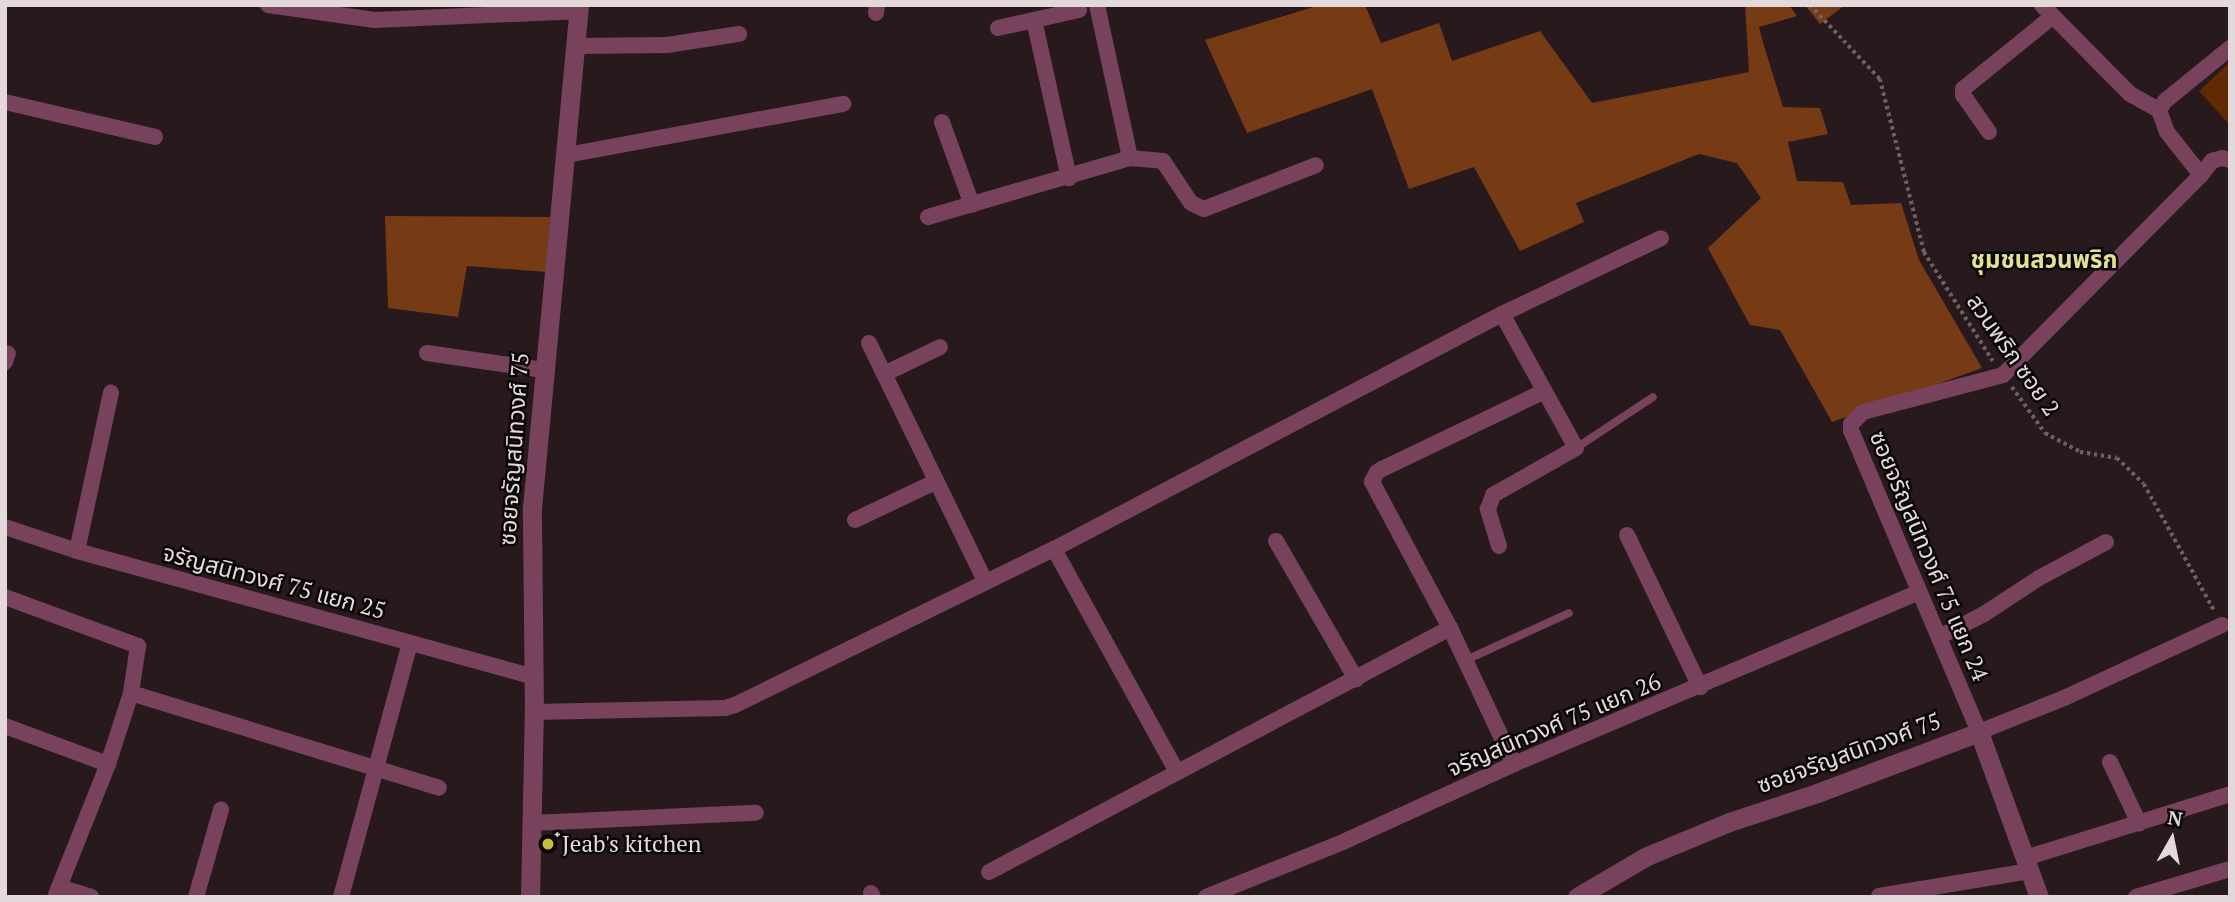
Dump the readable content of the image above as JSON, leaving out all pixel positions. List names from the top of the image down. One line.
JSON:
{"streets":{"street":["ซอยจรัญสนิทวงศ์ 75","ซอยจรัญสนิทวงศ์ 75 แยก 24","จรัญสนิทวงศ์ 75 แยก 25","จรัญสนิทวงศ์ 75 แยก 26"],"path":["สวนพริก ซอย 2"]},"crossings":[["สวนพริก ซอย 2","ซอยจรัญสนิทวงศ์ 75 แยก 24"],["ซอยจรัญสนิทวงศ์ 75","ซอยจรัญสนิทวงศ์ 75 แยก 24"],["ซอยจรัญสนิทวงศ์ 75","จรัญสนิทวงศ์ 75 แยก 25"],["ซอยจรัญสนิทวงศ์ 75 แยก 24","จรัญสนิทวงศ์ 75 แยก 26"]],"districts":["ชุมชนสวนพริก"],"places":["๋Jeab's kitchen"],"north":"top"}
